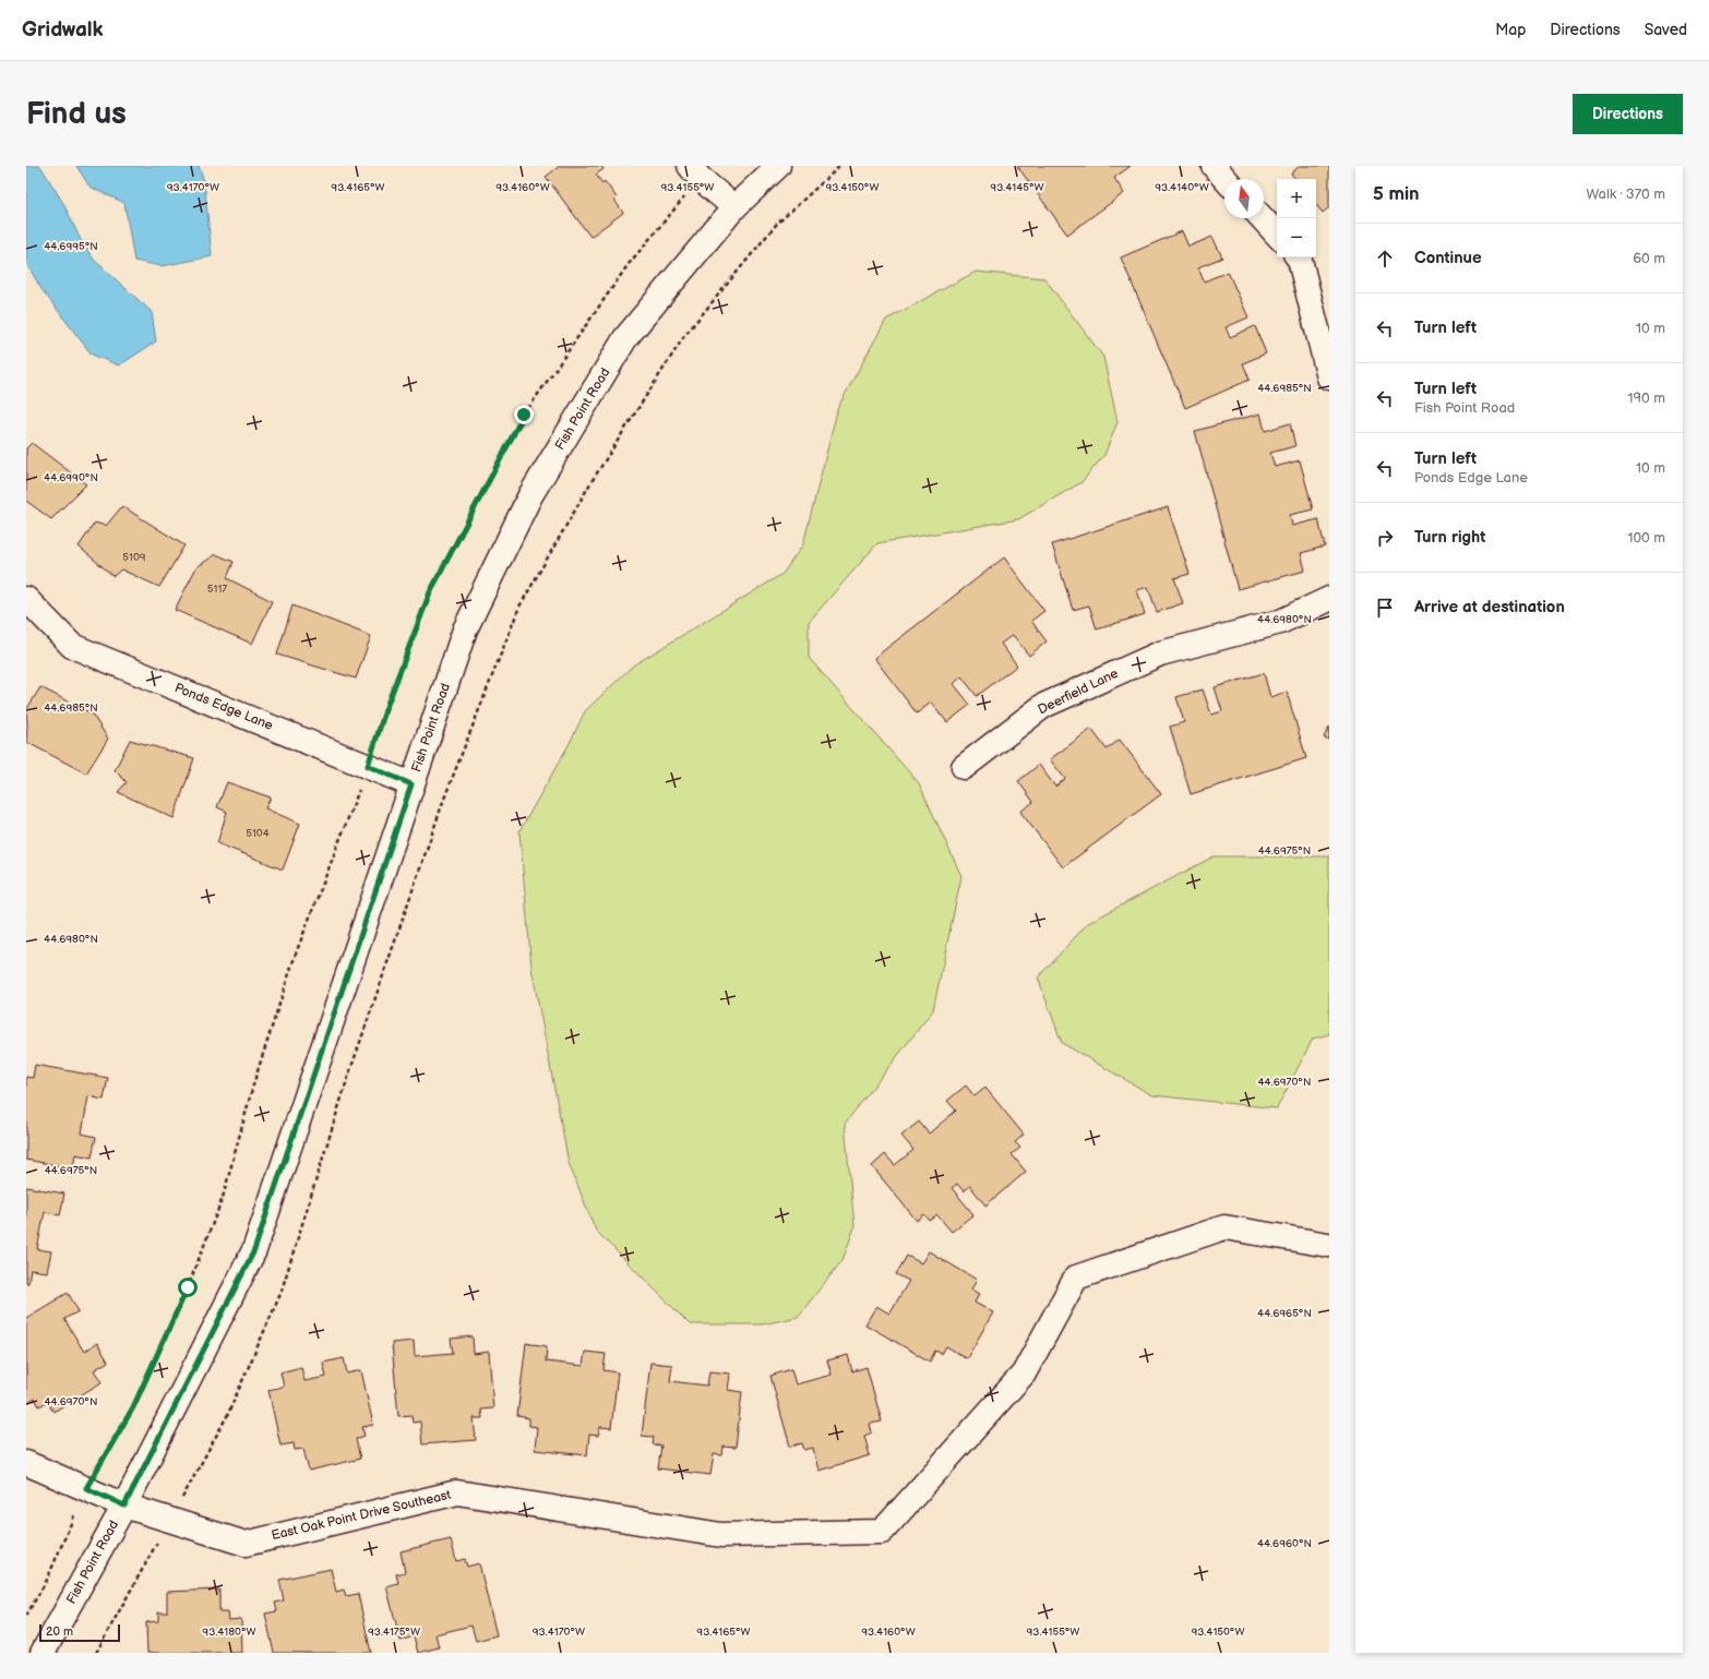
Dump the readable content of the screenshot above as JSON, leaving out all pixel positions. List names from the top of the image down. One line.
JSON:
{"streets":{"street":["Fish Point Road","Deerfield Lane","Ponds Edge Lane","East Oak Point Drive Southeast"]},"crossings":[["Fish Point Road","Ponds Edge Lane"],["Fish Point Road","East Oak Point Drive Southeast"]],"house_numbers":["5109","5117","5104"],"scale_bar":"20 m","north":"top","page":{"header":"Gridwalk","nav":["Map","Directions","Saved"],"buttons":"Directions","title":"Find us","heading":["5 min","Walk · 370 m"],"map_buttons":["+","−"],"list":[["Continue","60 m"],["Turn left","10 m"],["Turn left","Fish Point Road","190 m"],["Turn left","Ponds Edge Lane","10 m"],["Turn right","100 m"],"Arrive at destination"],"scale":"20 m"},"coordinates":["93.4145°W","93.4170°W","93.4165°W","93.4160°W","93.4155°W","93.4150°W","93.4140°W","44.6995°N","44.6985°N","44.6990°N","44.6980°N","44.6975°N","44.6970°N","44.6965°N","44.6960°N","93.4180°W","93.4175°W"]}
